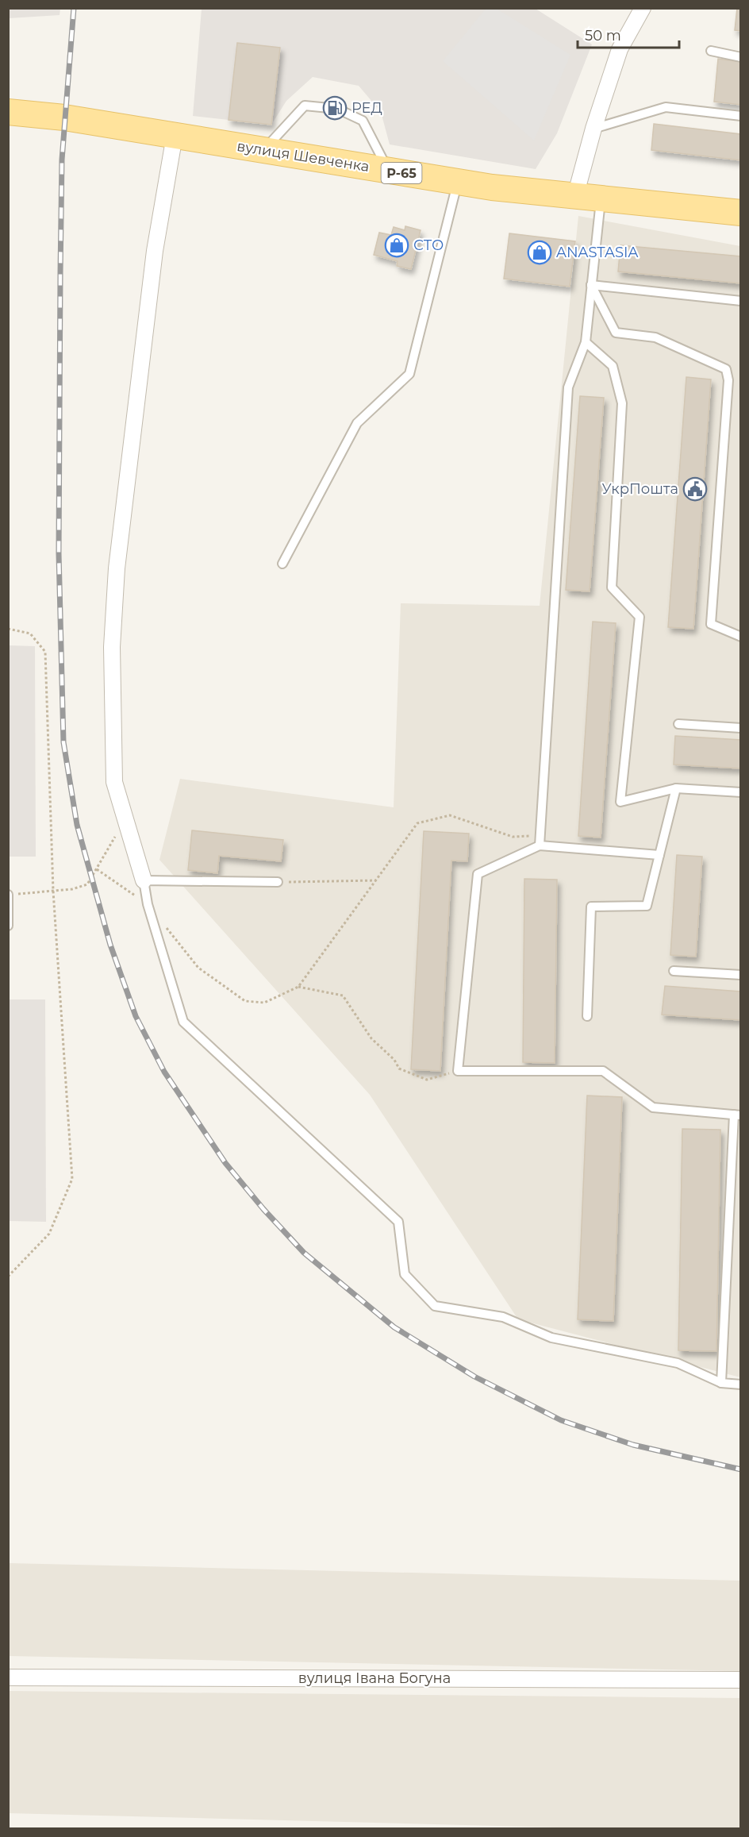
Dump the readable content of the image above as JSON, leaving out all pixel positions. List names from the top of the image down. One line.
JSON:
{"streets":{"main road":["вулиця Шевченка","Р-65"],"street":["вулиця Івана Богуна"]},"places":{"fuel station":["РЕД"],"shop":["СТО","ANASTASIA"],"public building":["УкрПошта"]},"scale_bar":"50 m"}
